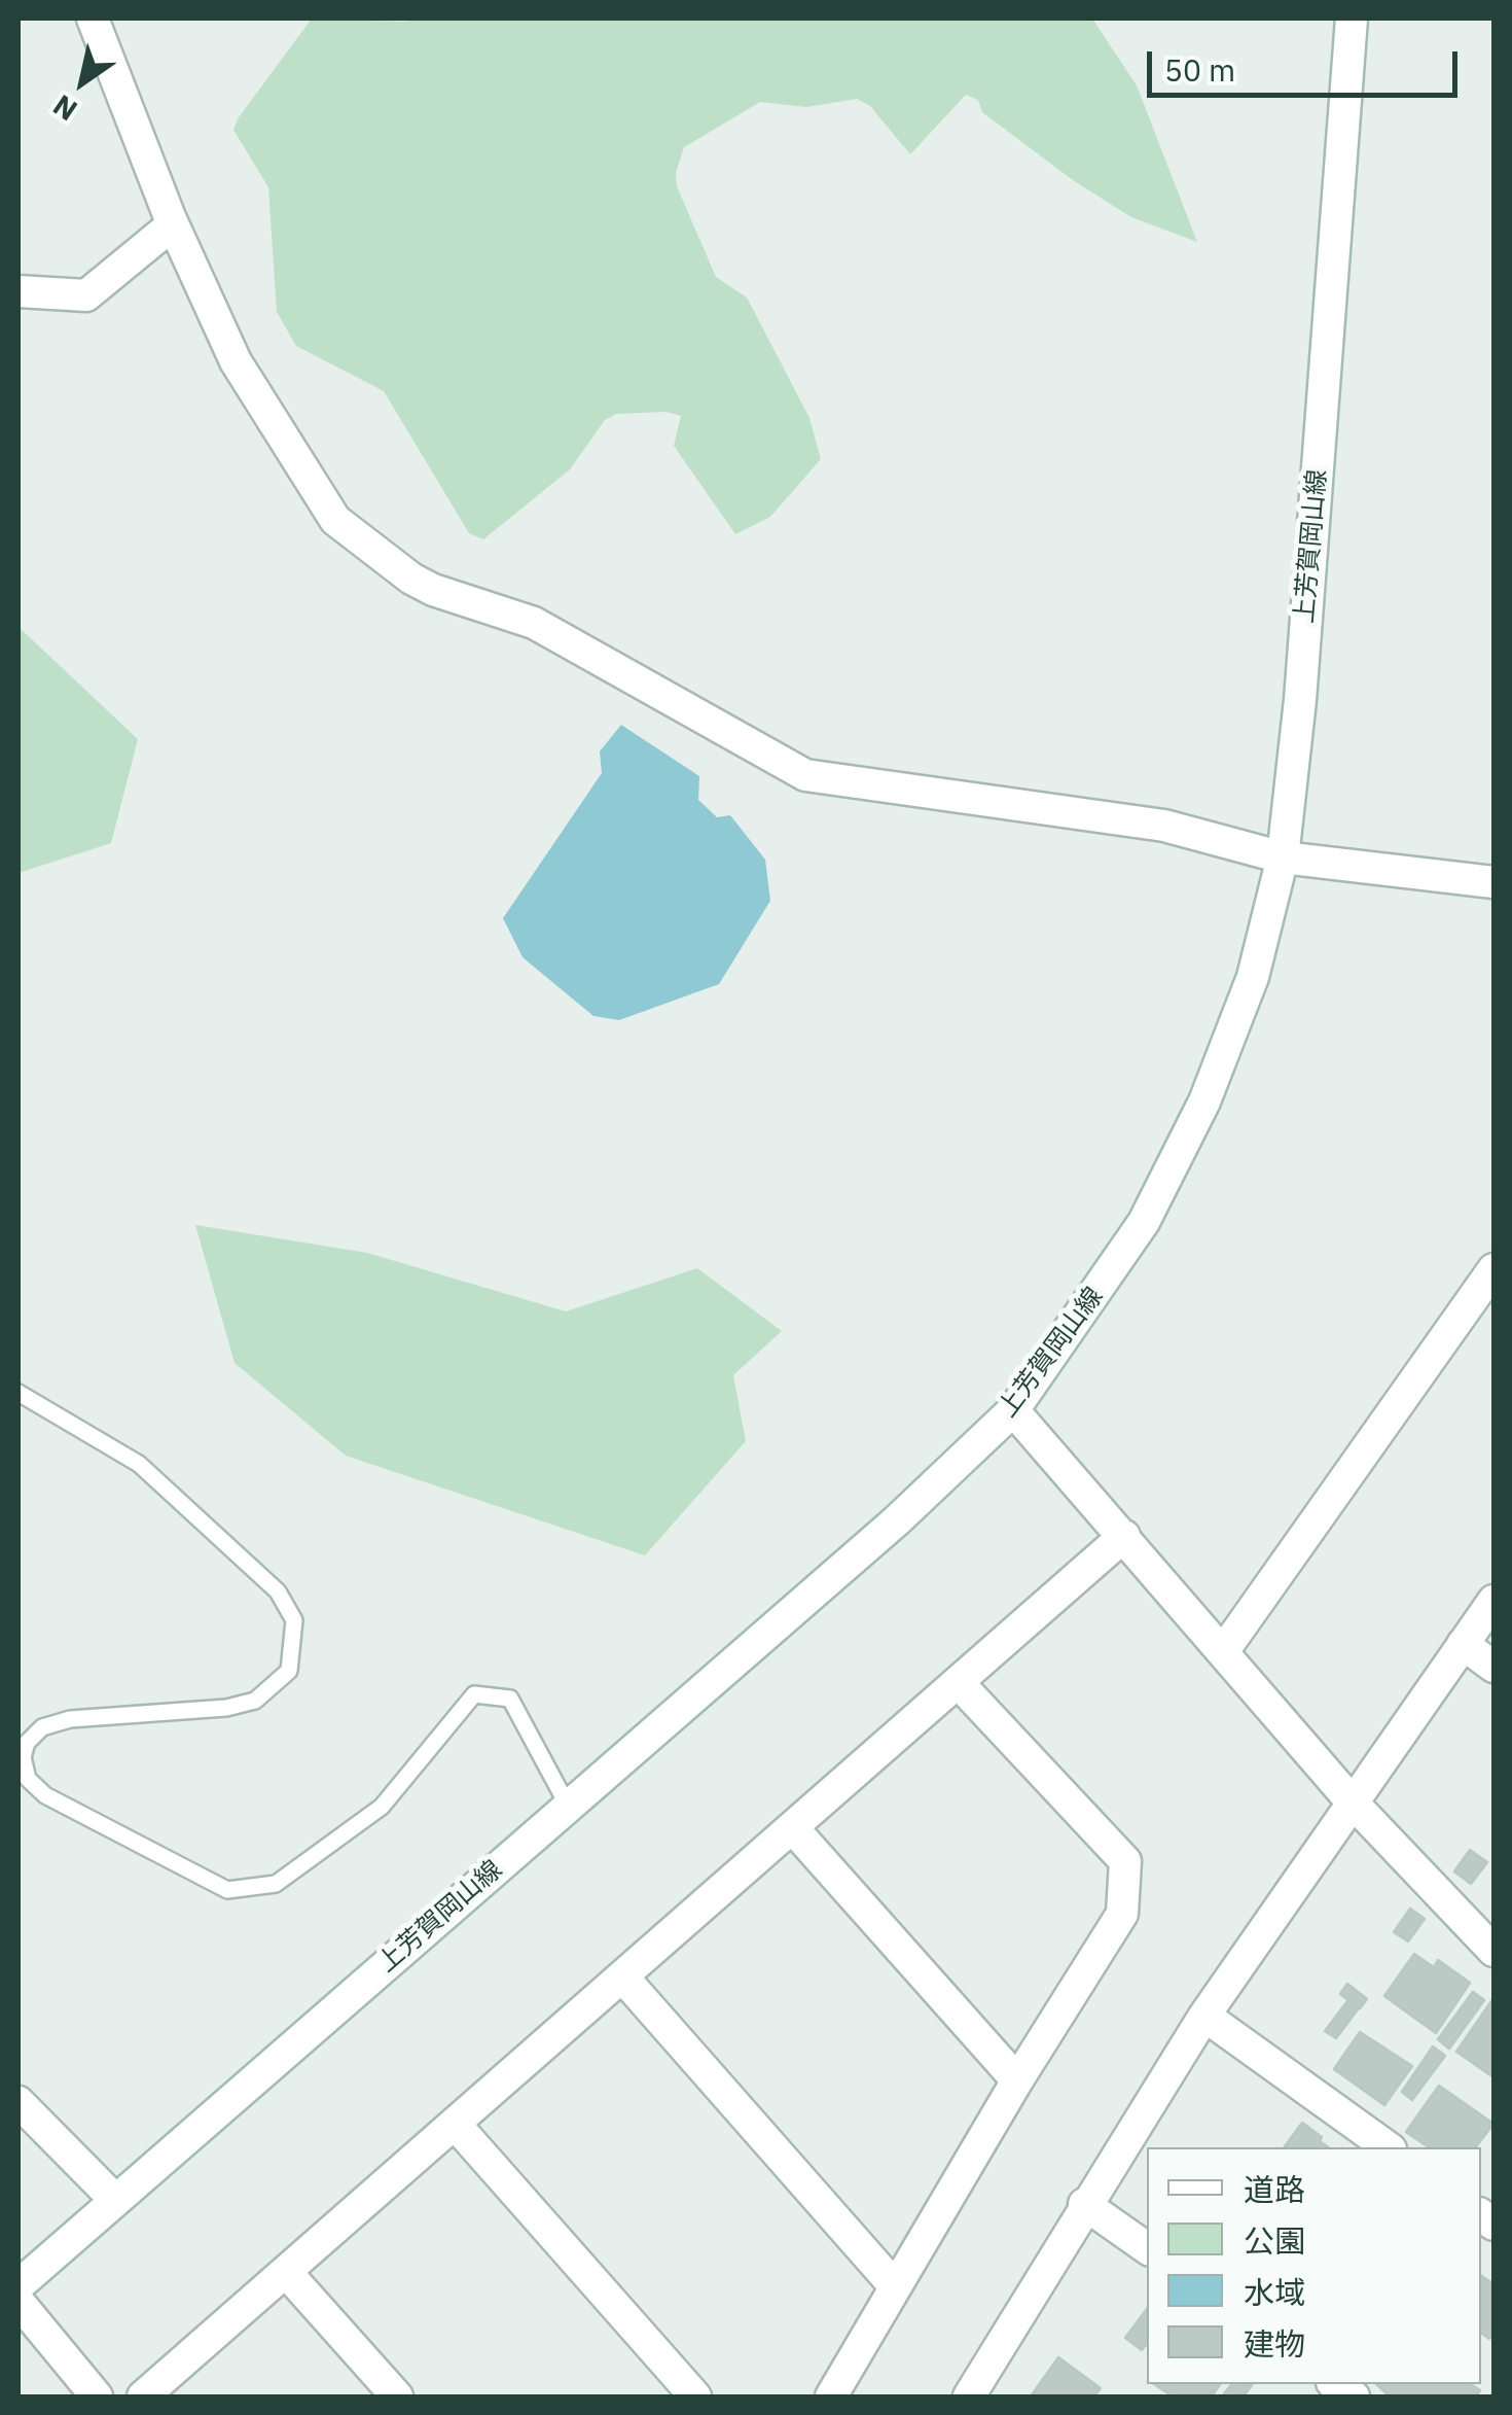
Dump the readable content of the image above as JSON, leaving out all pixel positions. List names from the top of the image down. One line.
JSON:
{"streets":{"street":["上芳賀岡山線"]},"legend":["道路","公園","水域","建物"],"scale_bar":"50 m","north":"bottom left"}
